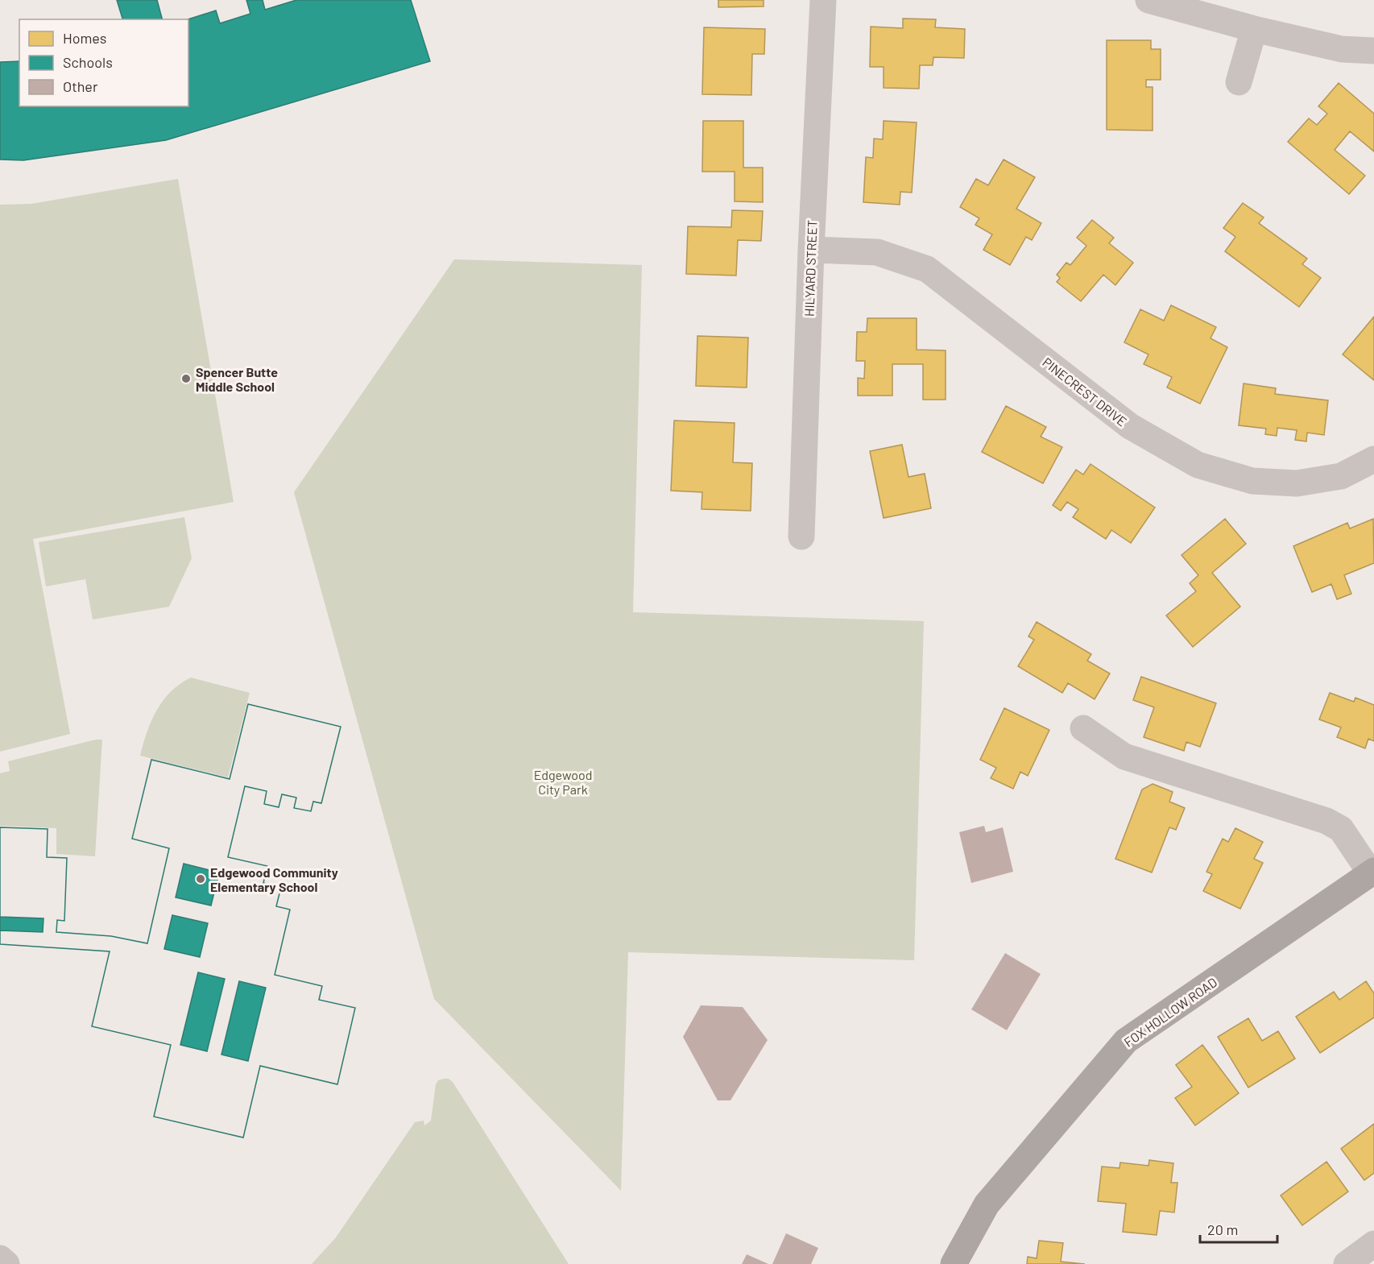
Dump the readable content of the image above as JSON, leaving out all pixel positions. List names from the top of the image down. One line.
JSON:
{"streets":{"main road":["FOX HOLLOW ROAD"],"street":["HILYARD STREET","PINECREST DRIVE"]},"crossings":[["HILYARD STREET","PINECREST DRIVE"]],"parks":["Edgewood City Park"],"places":["Spencer Butte Middle School","Edgewood Community Elementary School"],"legend":["Homes","Schools","Other"],"scale_bar":"20 m"}
